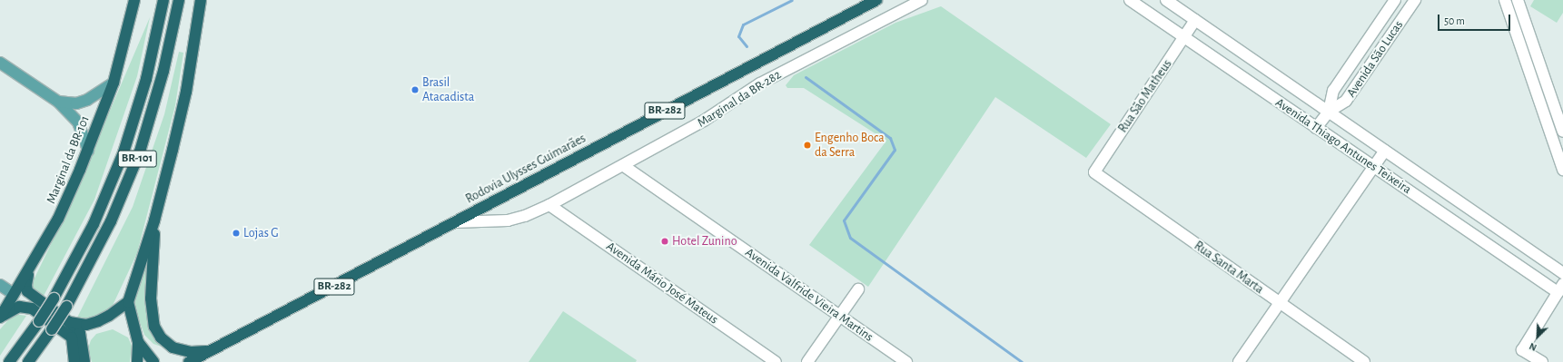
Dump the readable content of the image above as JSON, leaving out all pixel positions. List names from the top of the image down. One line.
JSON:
{"streets":{"highway":["BR-282","BR-101","Marginal da BR-101","Rodovia Ulysses Guimarães"],"street":["Avenida São Lucas","Rua São Matheus","Marginal da BR-282","Avenida Thiago Antunes Teixeira","Rua Santa Marta","Avenida Mário José Mateus","Avenida Valfride Vieira Martins"]},"crossings":[["Avenida São Lucas","Avenida Thiago Antunes Teixeira"],["Rua São Matheus","Avenida Thiago Antunes Teixeira"],["Rua São Matheus","Rua Santa Marta"],["Marginal da BR-282","Rodovia Ulysses Guimarães"],["Marginal da BR-282","Avenida Mário José Mateus"],["Marginal da BR-282","Avenida Valfride Vieira Martins"]],"places":["Brasil Atacadista","Engenho Boca da Serra","Lojas G","Hotel Zunino"],"scale_bar":"50 m","north":"bottom left"}
